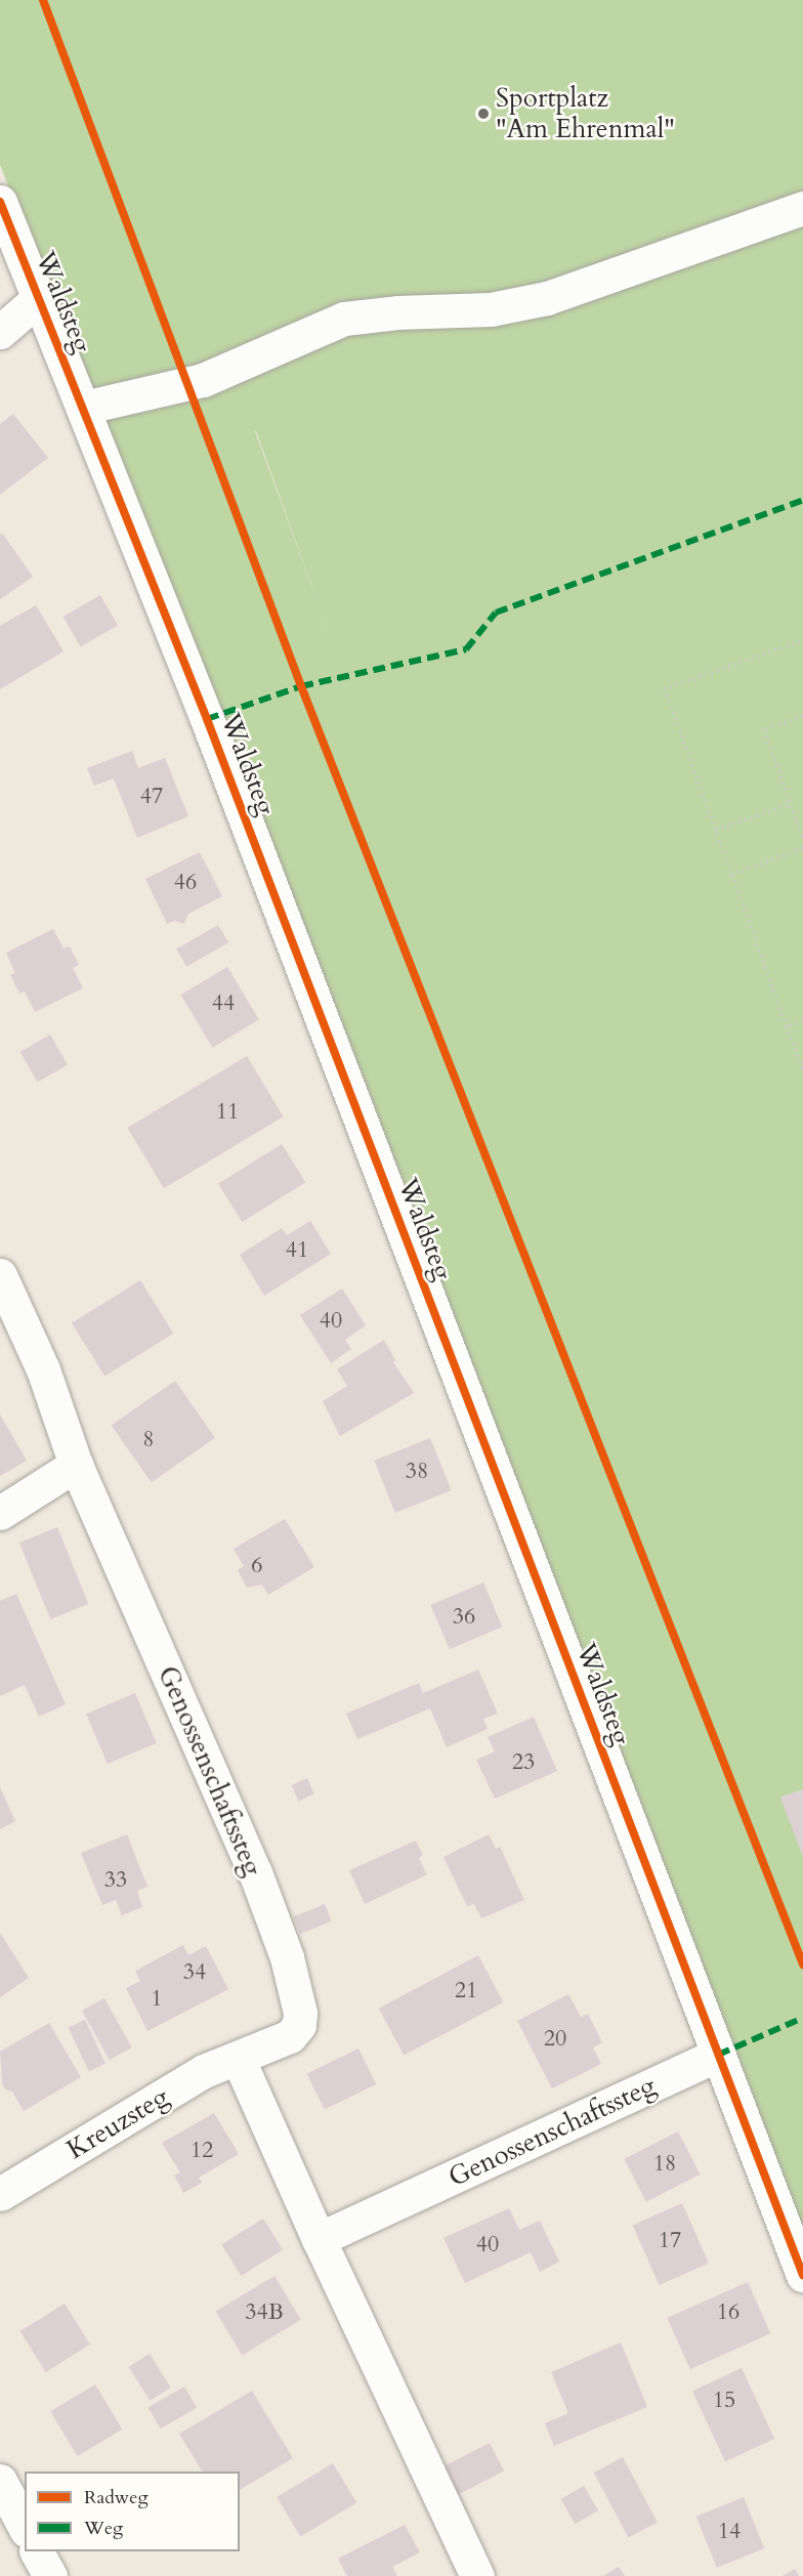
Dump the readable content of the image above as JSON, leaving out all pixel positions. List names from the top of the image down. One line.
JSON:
{"streets":{"street":["Waldsteg","Genossenschaftssteg","Kreuzsteg"]},"crossings":[["Waldsteg","Genossenschaftssteg"],["Genossenschaftssteg","Kreuzsteg"]],"places":["Sportplatz \"Am Ehrenmal\""],"house_numbers":["47","46","44","11","41","40","8","38","6","36","23","33","34","21","1","20","12","18","17","40","34B","16","15","14"],"legend":["Radweg","Weg"]}
